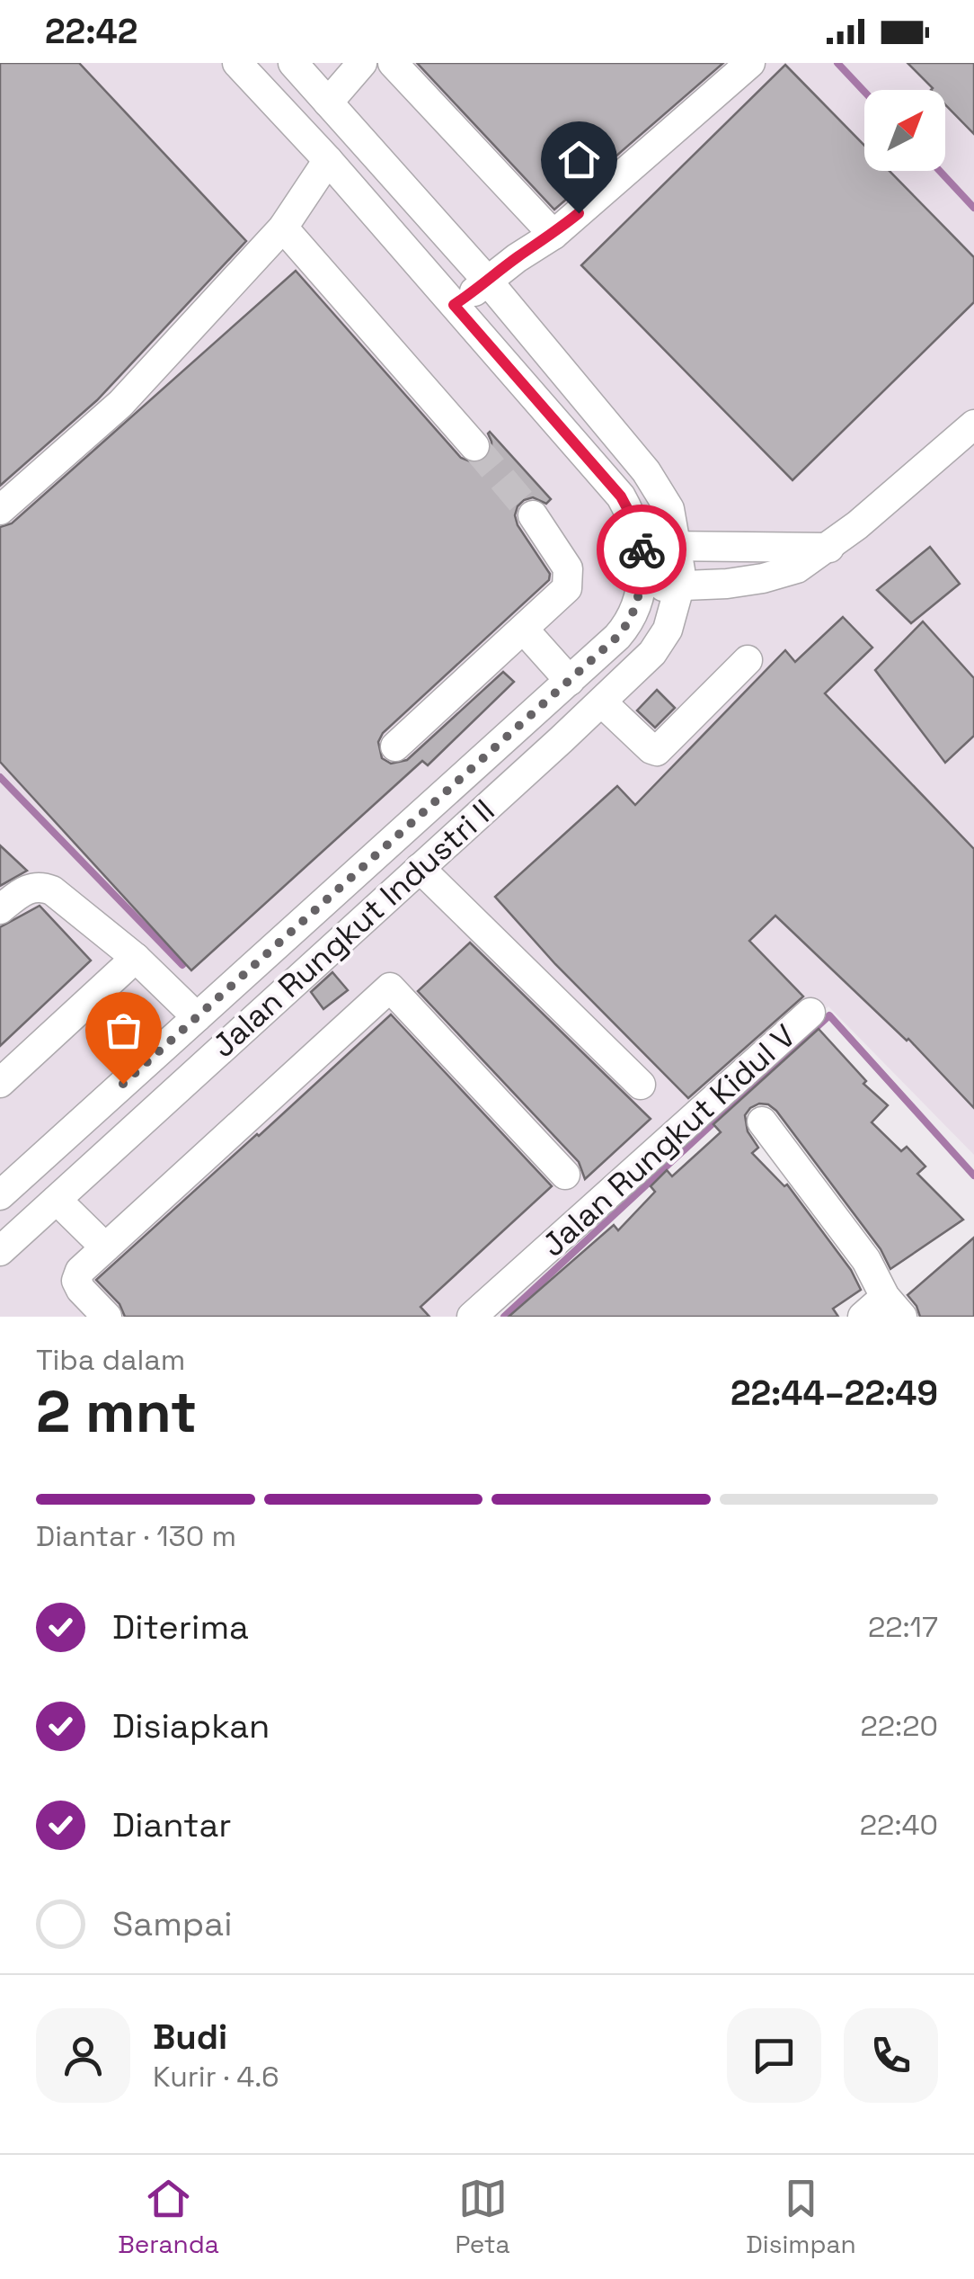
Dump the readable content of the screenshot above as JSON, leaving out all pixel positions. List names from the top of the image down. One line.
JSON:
{"streets":{"street":["Jalan Rungkut Industri II","Jalan Rungkut Kidul V"]},"north":"top right","page":{"status":"22:42","heading":["2 mnt","Tiba dalam","22:44–22:49"],"panel":["Budi","Kurir · 4.6"],"bar":"Diantar · 130 m","list":[["Diterima","22:17"],["Disiapkan","22:20"],["Diantar","22:40"],"Sampai"],"tabs":["Beranda","Peta","Disimpan"]}}
